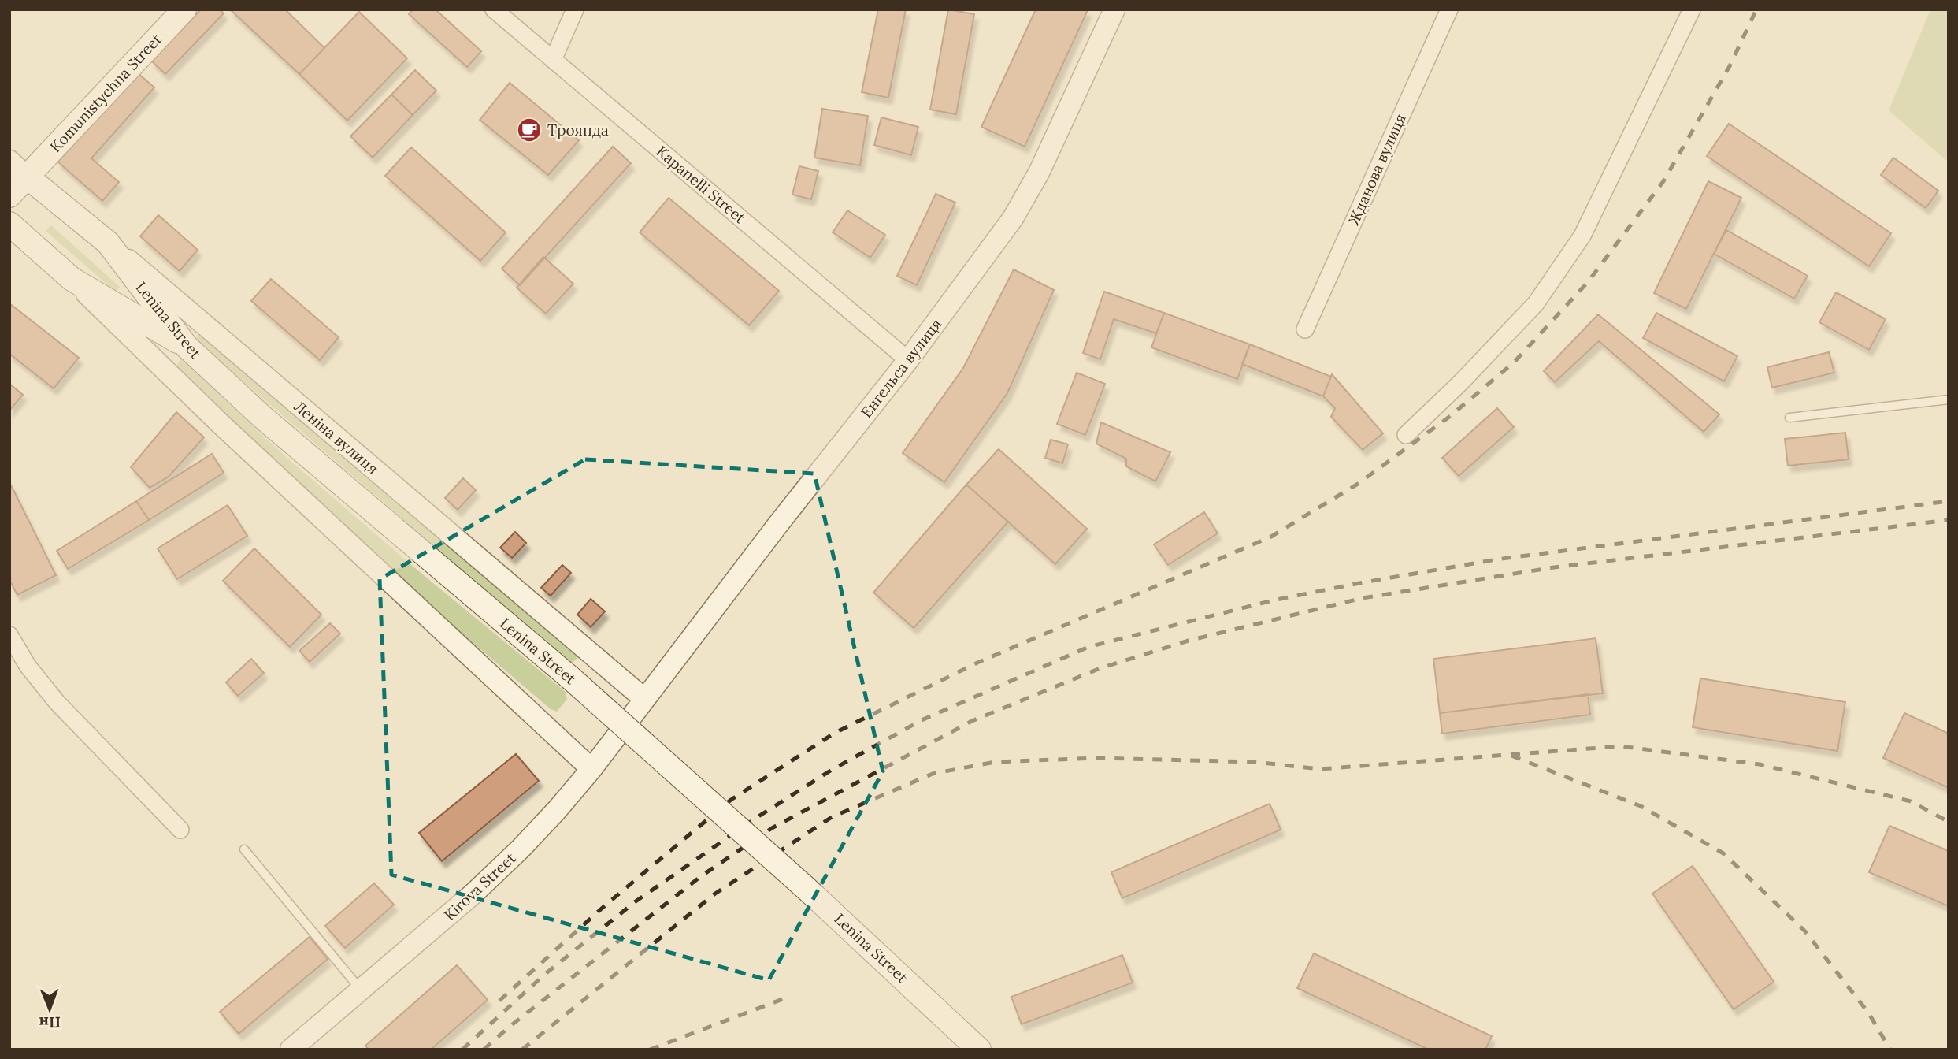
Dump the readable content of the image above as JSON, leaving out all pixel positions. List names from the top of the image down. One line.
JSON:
{"streets":{"main road":["Komunistychna Street","Lenina Street","Леніна вулиця"],"street":["Жданова вулиця","Kapanelli Street","Енгельса вулиця","Kirova Street"]},"crossings":[["Komunistychna Street","Леніна вулиця"],["Kapanelli Street","Енгельса вулиця"],["Lenina Street","Леніна вулиця"],["Енгельса вулиця","Леніна вулиця"],["Енгельса вулиця","Kirova Street"],["Леніна вулиця","Kirova Street"]],"places":{"cafe":["Троянда"]},"north":"bottom"}
